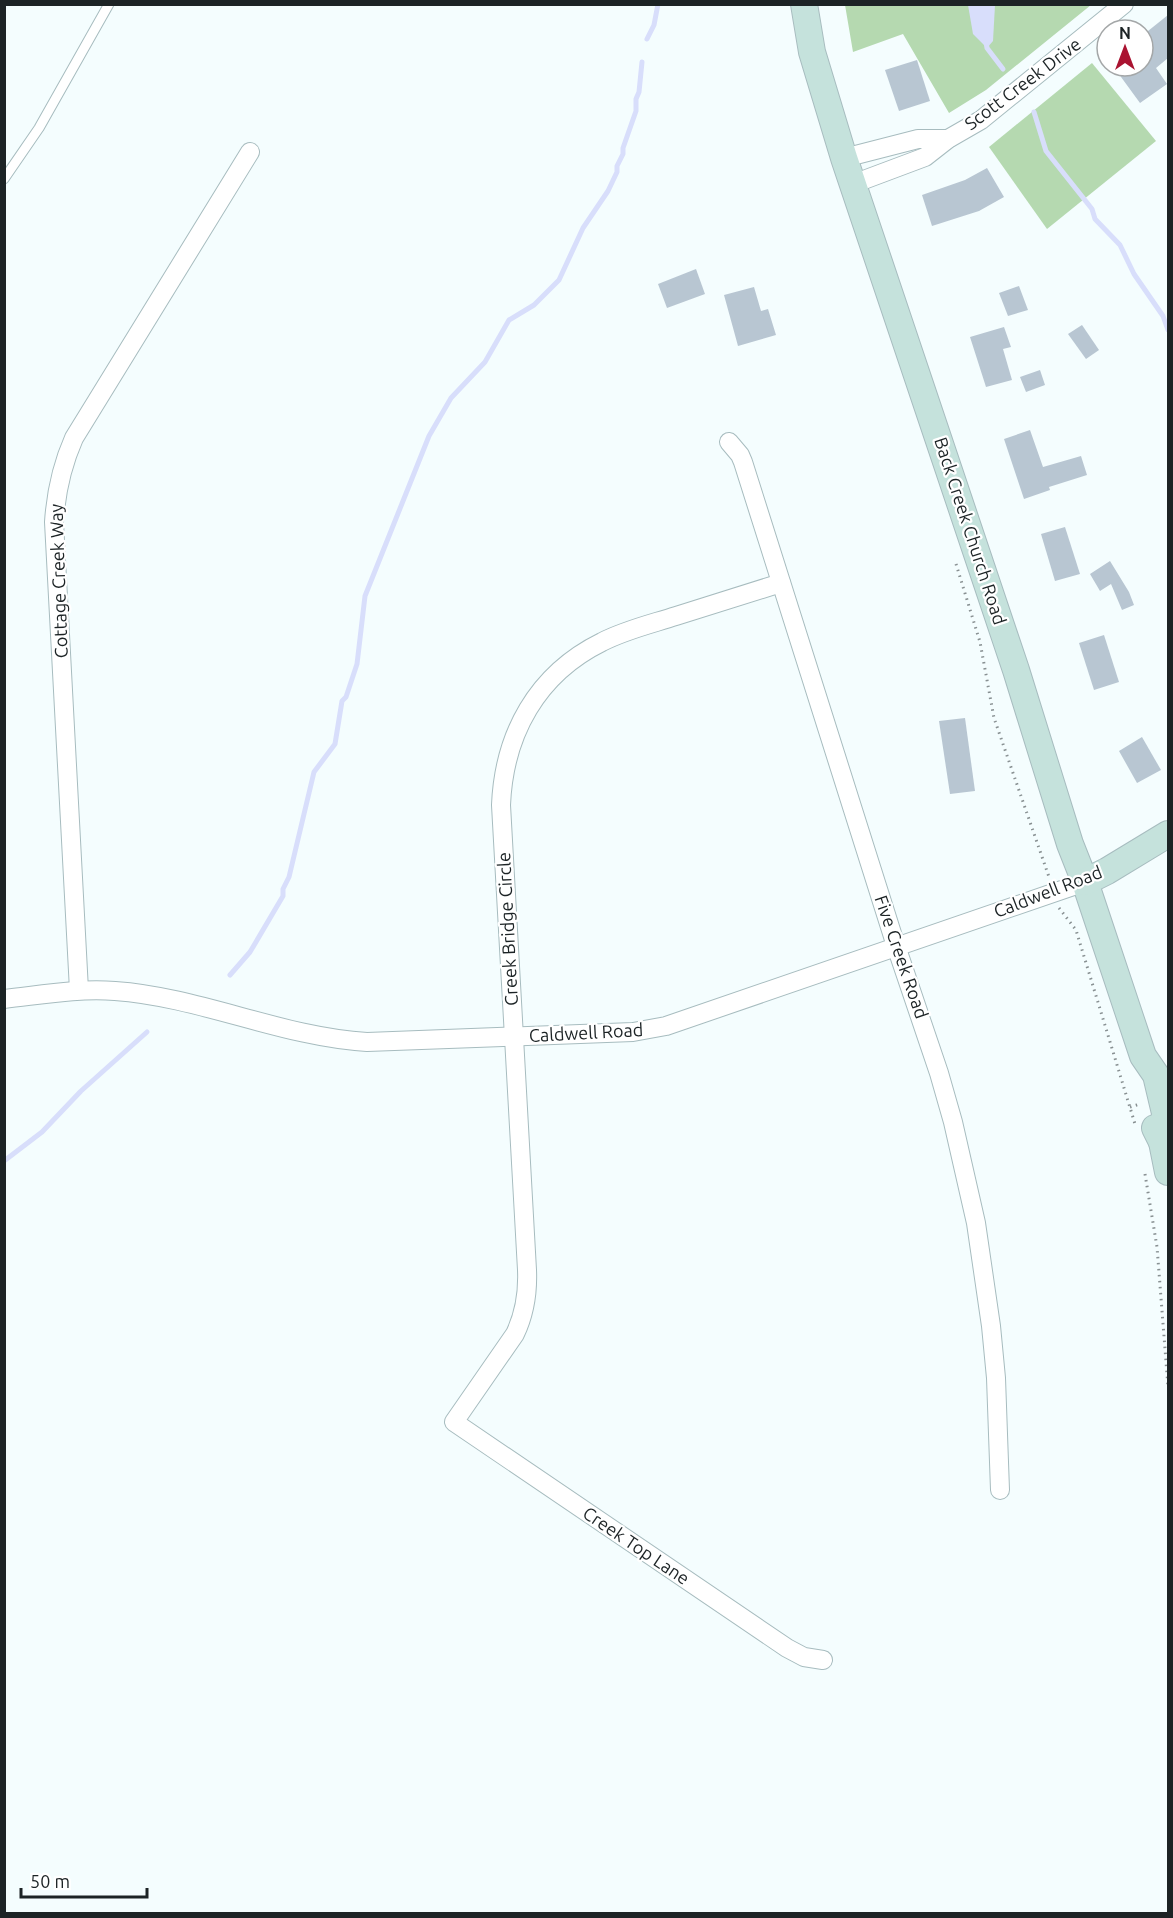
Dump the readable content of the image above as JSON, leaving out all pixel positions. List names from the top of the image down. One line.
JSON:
{"streets":{"street":["Scott Creek Drive","Back Creek Church Road","Cottage Creek Way","Caldwell Road","Creek Bridge Circle","Five Creek Road","Creek Top Lane"]},"crossings":[["Scott Creek Drive","Back Creek Church Road"],["Back Creek Church Road","Caldwell Road"],["Cottage Creek Way","Caldwell Road"],["Caldwell Road","Creek Bridge Circle"],["Caldwell Road","Five Creek Road"],["Creek Bridge Circle","Five Creek Road"],["Creek Bridge Circle","Creek Top Lane"]],"scale_bar":"50 m","north":"top"}
